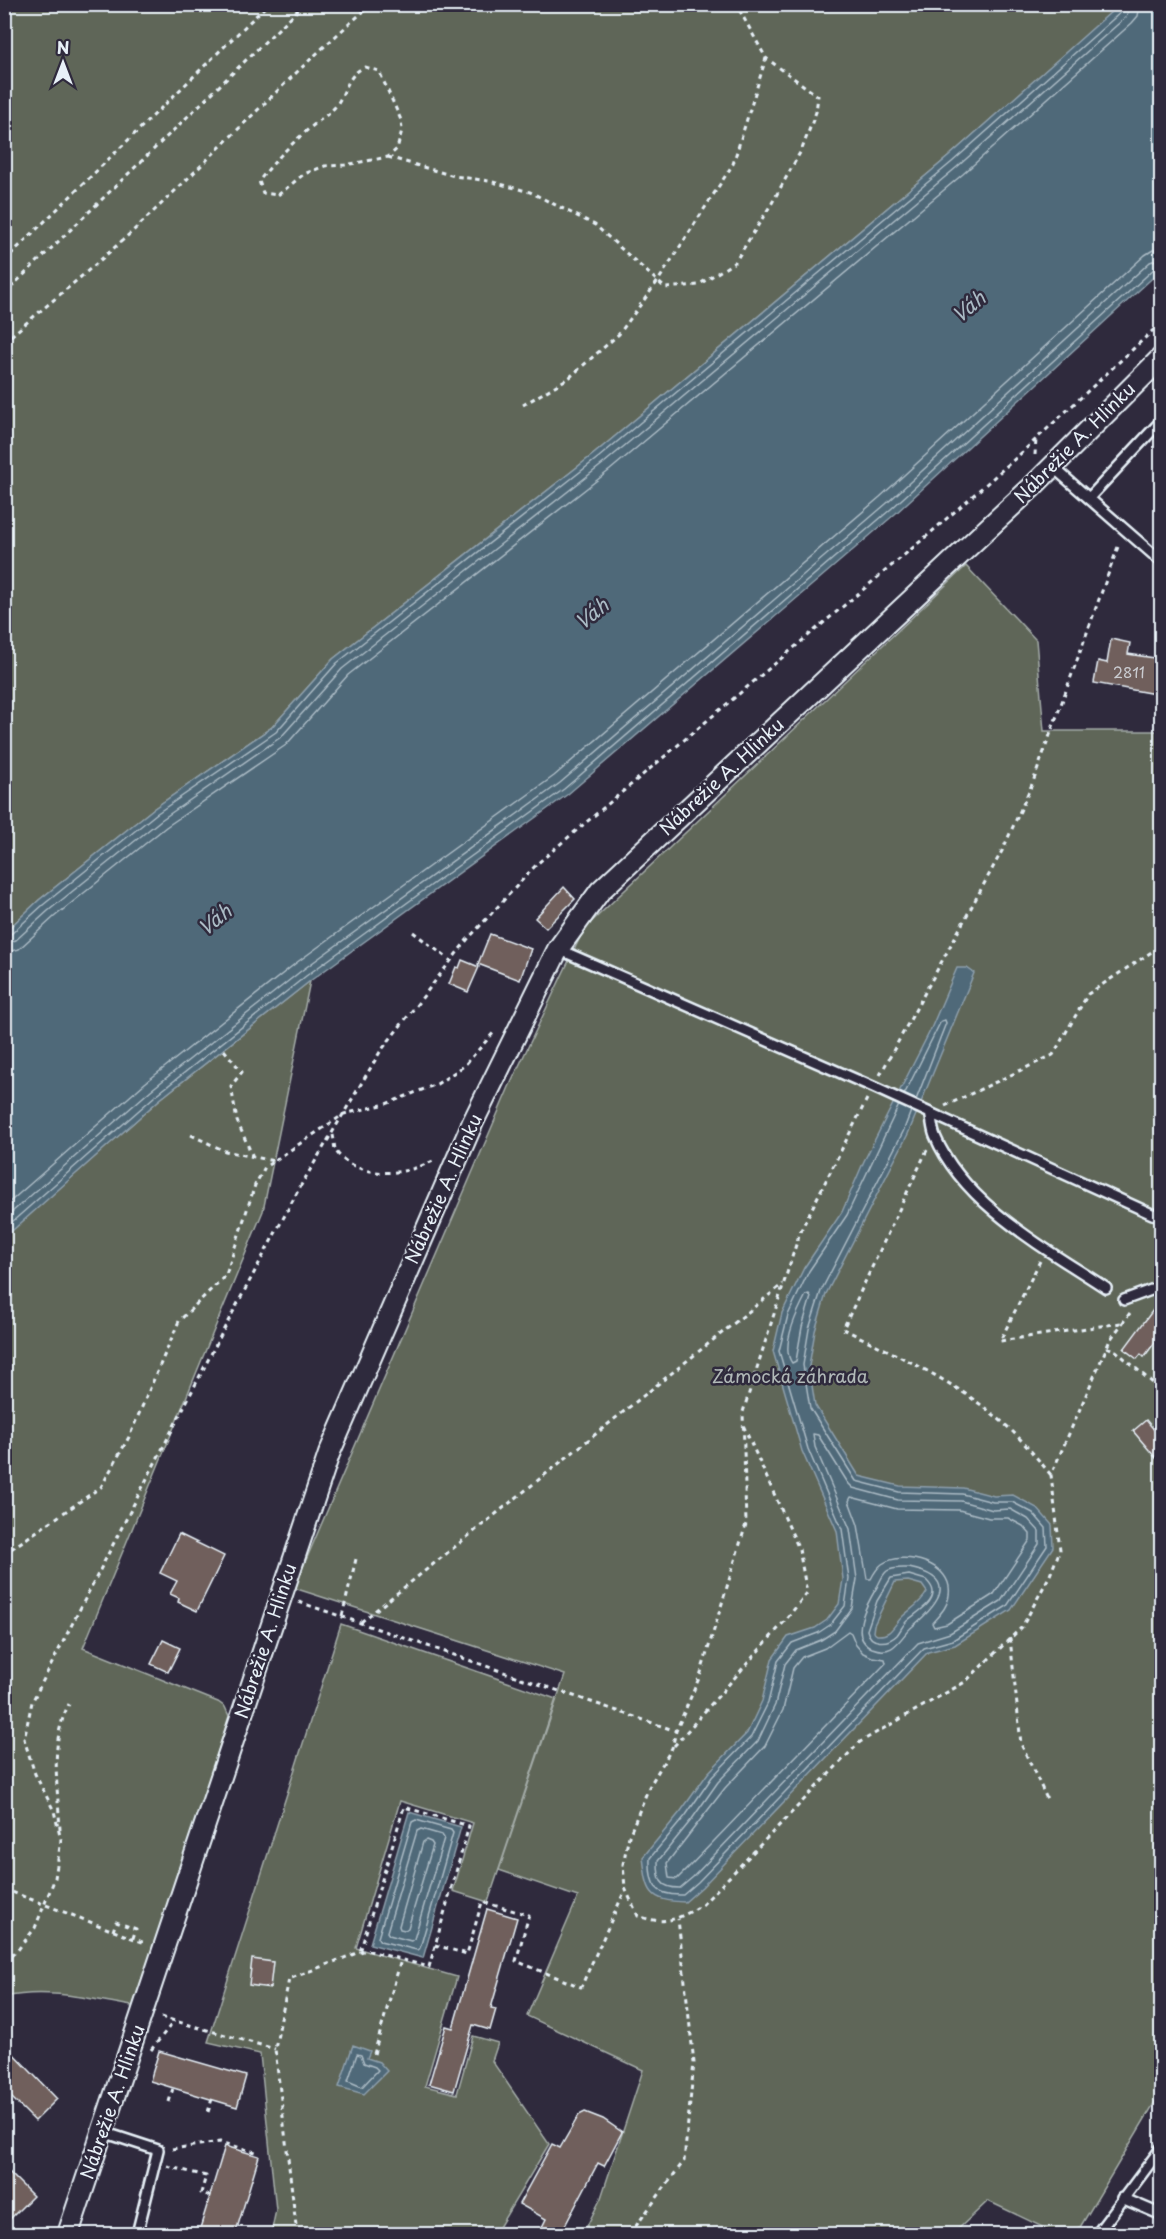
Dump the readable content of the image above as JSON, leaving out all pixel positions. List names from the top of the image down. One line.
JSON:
{"streets":{"street":["Nábrežie A. Hlinku"]},"water":["Váh"],"parks":["Zámocká záhrada"],"house_numbers":["2811"],"north":"top"}
